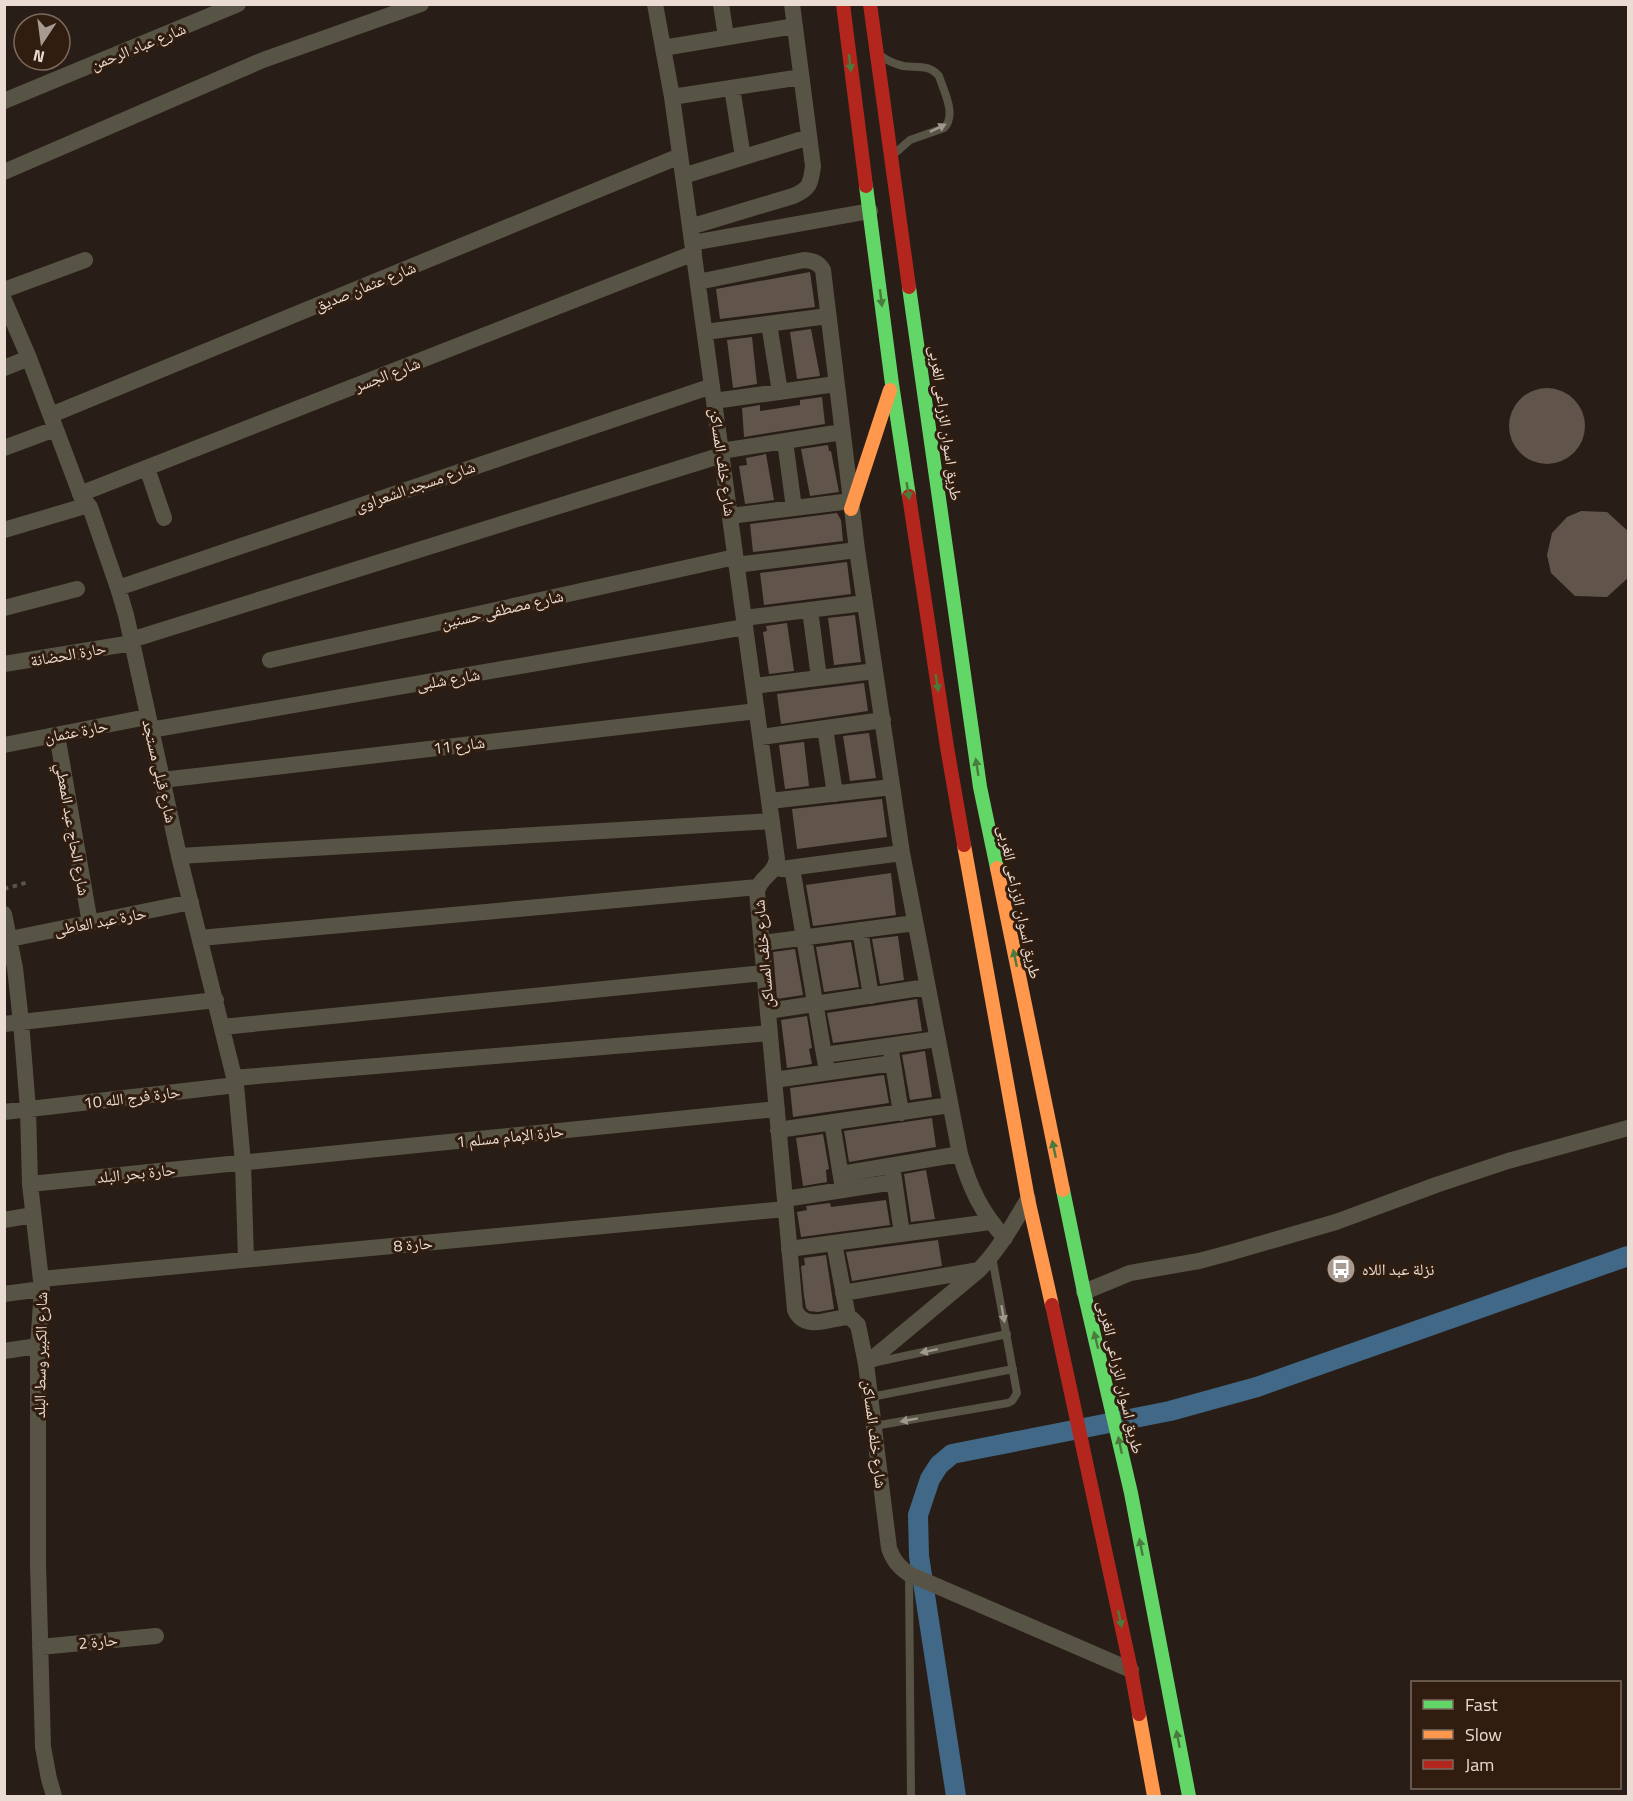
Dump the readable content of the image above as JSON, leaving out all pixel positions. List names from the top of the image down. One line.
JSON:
{"streets":{"main road":["طريق اسوان الزراعى الغربى"],"street":["شارع عباد الرحمن","شارع عثمان صديق","شارع الجسر","شارع خلف المساكن","شارع مسجد الشعراوى","شارع مصطفى حسنين","حارة الحضانة","شارع شلبى","حارة عثمان","شارع 11","شارع قبلى مستجد","شارع الحاج عبد المعطي","حارة عبد العاطى","حارة فرج الله 10","حارة الإمام مسلم 1","حارة بحر البلد","حارة 8","شارع الكبير وسط البلد","حارة 2"]},"crossings":[["شارع عثمان صديق","شارع خلف المساكن"],["شارع عثمان صديق","شارع قبلى مستجد"],["شارع الجسر","شارع خلف المساكن"],["شارع الجسر","شارع قبلى مستجد"],["طريق اسوان الزراعى الغربى","شارع خلف المساكن"],["شارع خلف المساكن","شارع مسجد الشعراوى"],["شارع خلف المساكن","شارع مصطفى حسنين"],["شارع خلف المساكن","حارة الحضانة"],["شارع خلف المساكن","شارع شلبى"],["شارع خلف المساكن","شارع 11"],["شارع خلف المساكن","حارة فرج الله 10"],["شارع خلف المساكن","حارة الإمام مسلم 1"],["شارع خلف المساكن","حارة 8"],["شارع مسجد الشعراوى","شارع قبلى مستجد"],["حارة الحضانة","شارع قبلى مستجد"],["شارع شلبى","حارة عثمان"],["شارع شلبى","شارع قبلى مستجد"],["حارة عثمان","شارع قبلى مستجد"],["حارة عثمان","شارع الحاج عبد المعطي"],["شارع 11","شارع قبلى مستجد"],["شارع قبلى مستجد","حارة عبد العاطى"],["شارع قبلى مستجد","حارة فرج الله 10"],["شارع قبلى مستجد","حارة الإمام مسلم 1"],["شارع قبلى مستجد","حارة بحر البلد"],["شارع قبلى مستجد","حارة 8"],["شارع الحاج عبد المعطي","حارة عبد العاطى"],["حارة عبد العاطى","شارع الكبير وسط البلد"],["حارة فرج الله 10","شارع الكبير وسط البلد"],["حارة الإمام مسلم 1","حارة بحر البلد"],["حارة بحر البلد","شارع الكبير وسط البلد"],["حارة 8","شارع الكبير وسط البلد"],["شارع الكبير وسط البلد","حارة 2"]],"places":{"bus stop":["نزلة عبد اللاه"]},"legend":["Fast","Slow","Jam"],"north":"bottom"}
